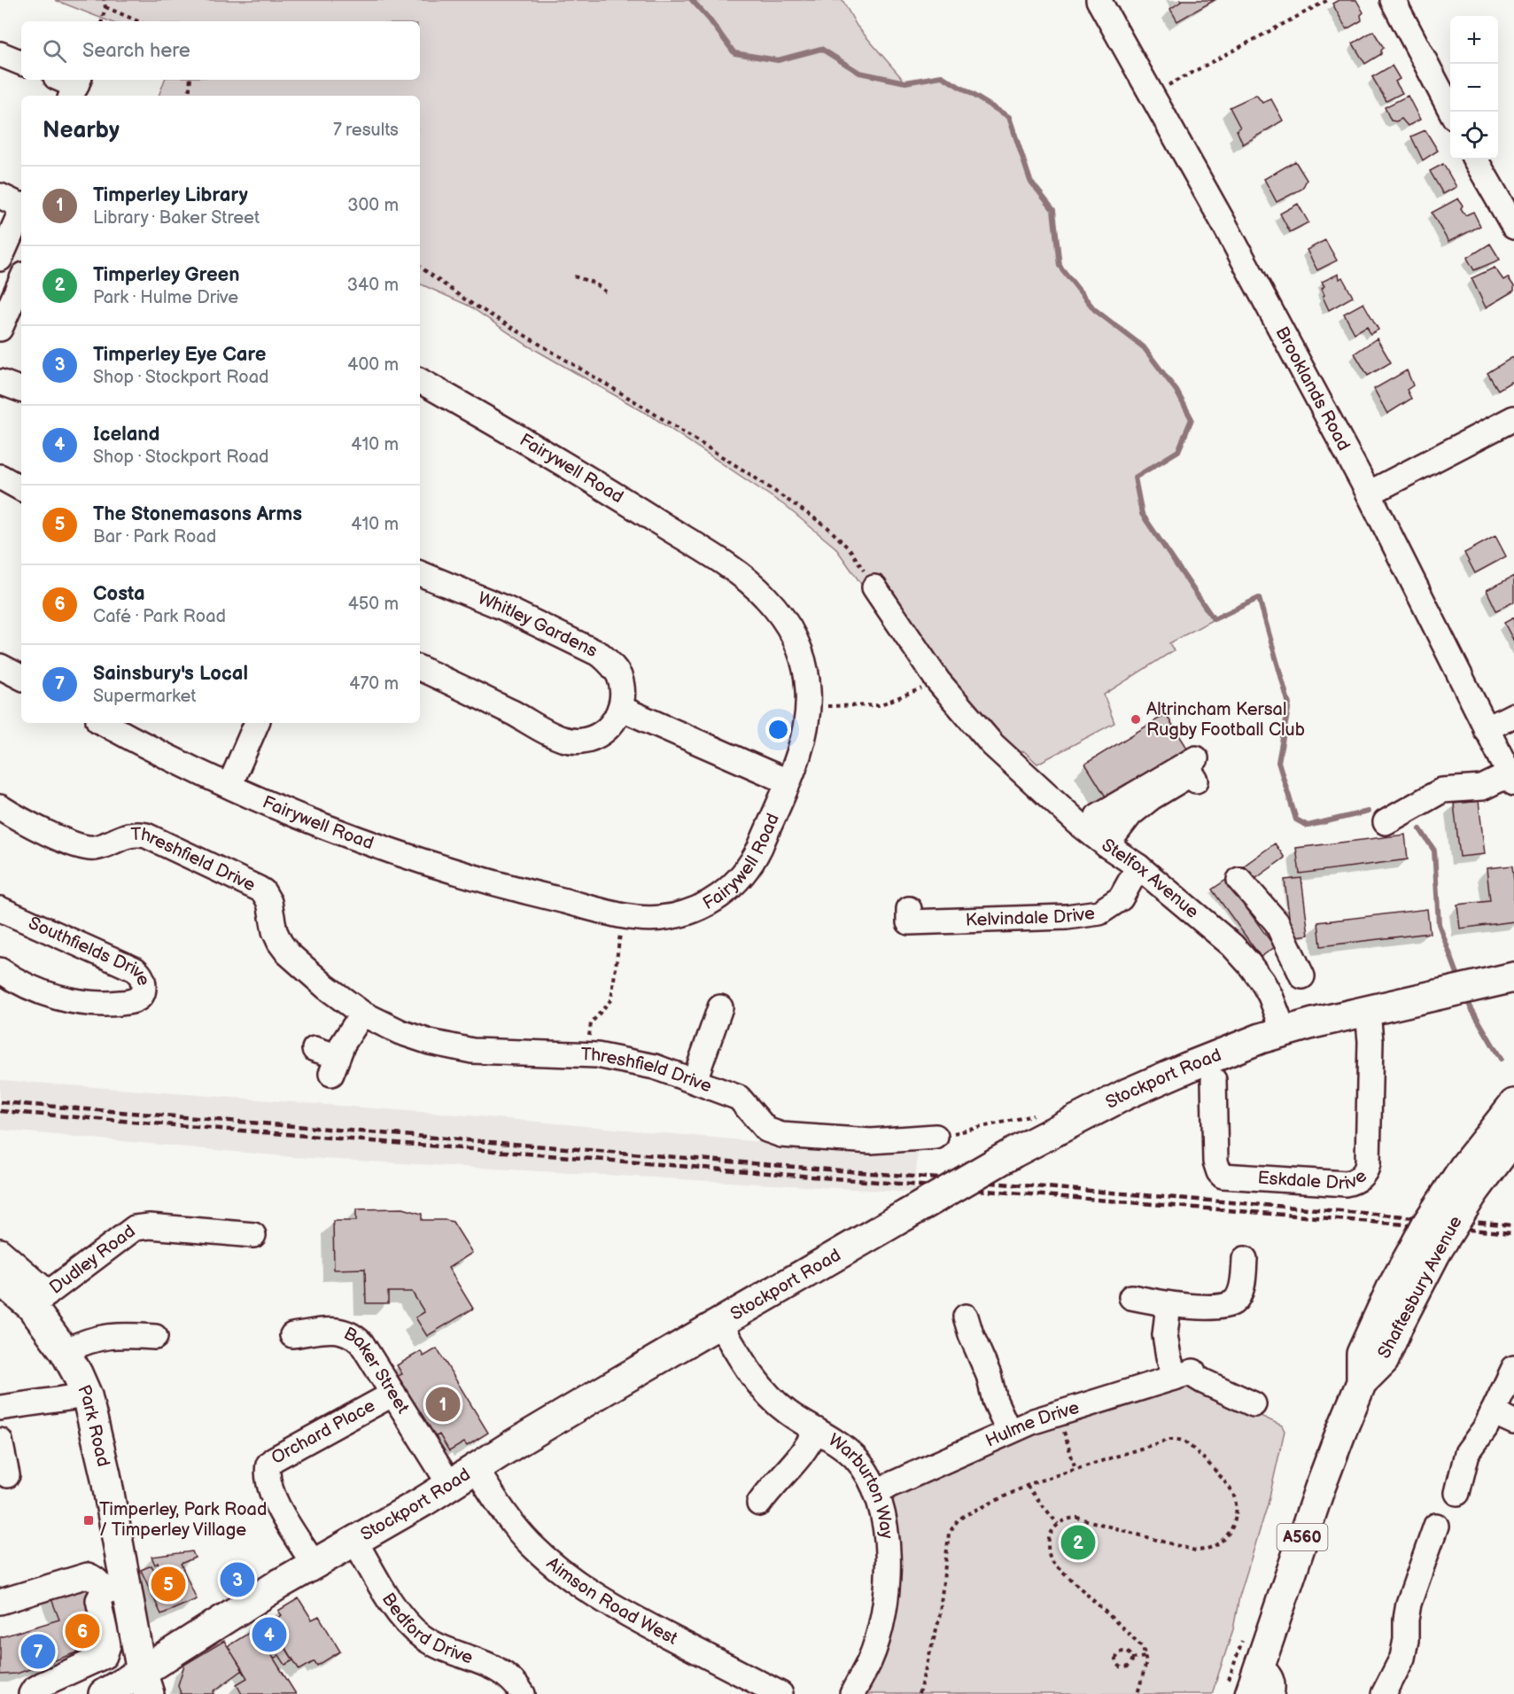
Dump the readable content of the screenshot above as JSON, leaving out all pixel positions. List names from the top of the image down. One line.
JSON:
{"streets":{"main road":["Stockport Road","Shaftesbury Avenue","Park Road","A560"],"street":["Brooklands Road","Fairywell Road","Whitley Gardens","Threshfield Drive","Stelfox Avenue","Kelvindale Drive","Southfields Drive","Eskdale Drive","Dudley Road","Baker Street","Hulme Drive","Orchard Place","Warburton Way","Aimson Road West","Bedford Drive"]},"crossings":[["Stelfox Avenue","Kelvindale Drive"],["Stelfox Avenue","Stockport Road"],["Stockport Road","Eskdale Drive"],["Stockport Road","Baker Street"],["Stockport Road","Park Road"],["Stockport Road","Orchard Place"],["Stockport Road","Warburton Way"],["Stockport Road","Aimson Road West"],["Stockport Road","Bedford Drive"],["Dudley Road","Park Road"],["Baker Street","Orchard Place"],["Hulme Drive","Warburton Way"]],"places":{"other":["Altrincham Kersal Rugby Football Club"],"transit":["Timperley, Park Road / Timperley Village"]},"page":{"map_buttons":["+","−"],"search":"Search here","heading":["Nearby","7 results"],"list":[{"mark":"1","name":"Timperley Library","note":"Library · Baker Street","value":"300 m"},{"mark":"2","name":"Timperley Green","note":"Park · Hulme Drive","value":"340 m"},{"mark":"3","name":"Timperley Eye Care","note":"Shop · Stockport Road","value":"400 m"},{"mark":"4","name":"Iceland","note":"Shop · Stockport Road","value":"410 m"},{"mark":"5","name":"The Stonemasons Arms","note":"Bar · Park Road","value":"410 m"},{"mark":"6","name":"Costa","note":"Café · Park Road","value":"450 m"},{"mark":"7","name":"Sainsbury's Local","note":"Supermarket","value":"470 m"}],"pins":["1","2","3","5","6","4","7"]}}
